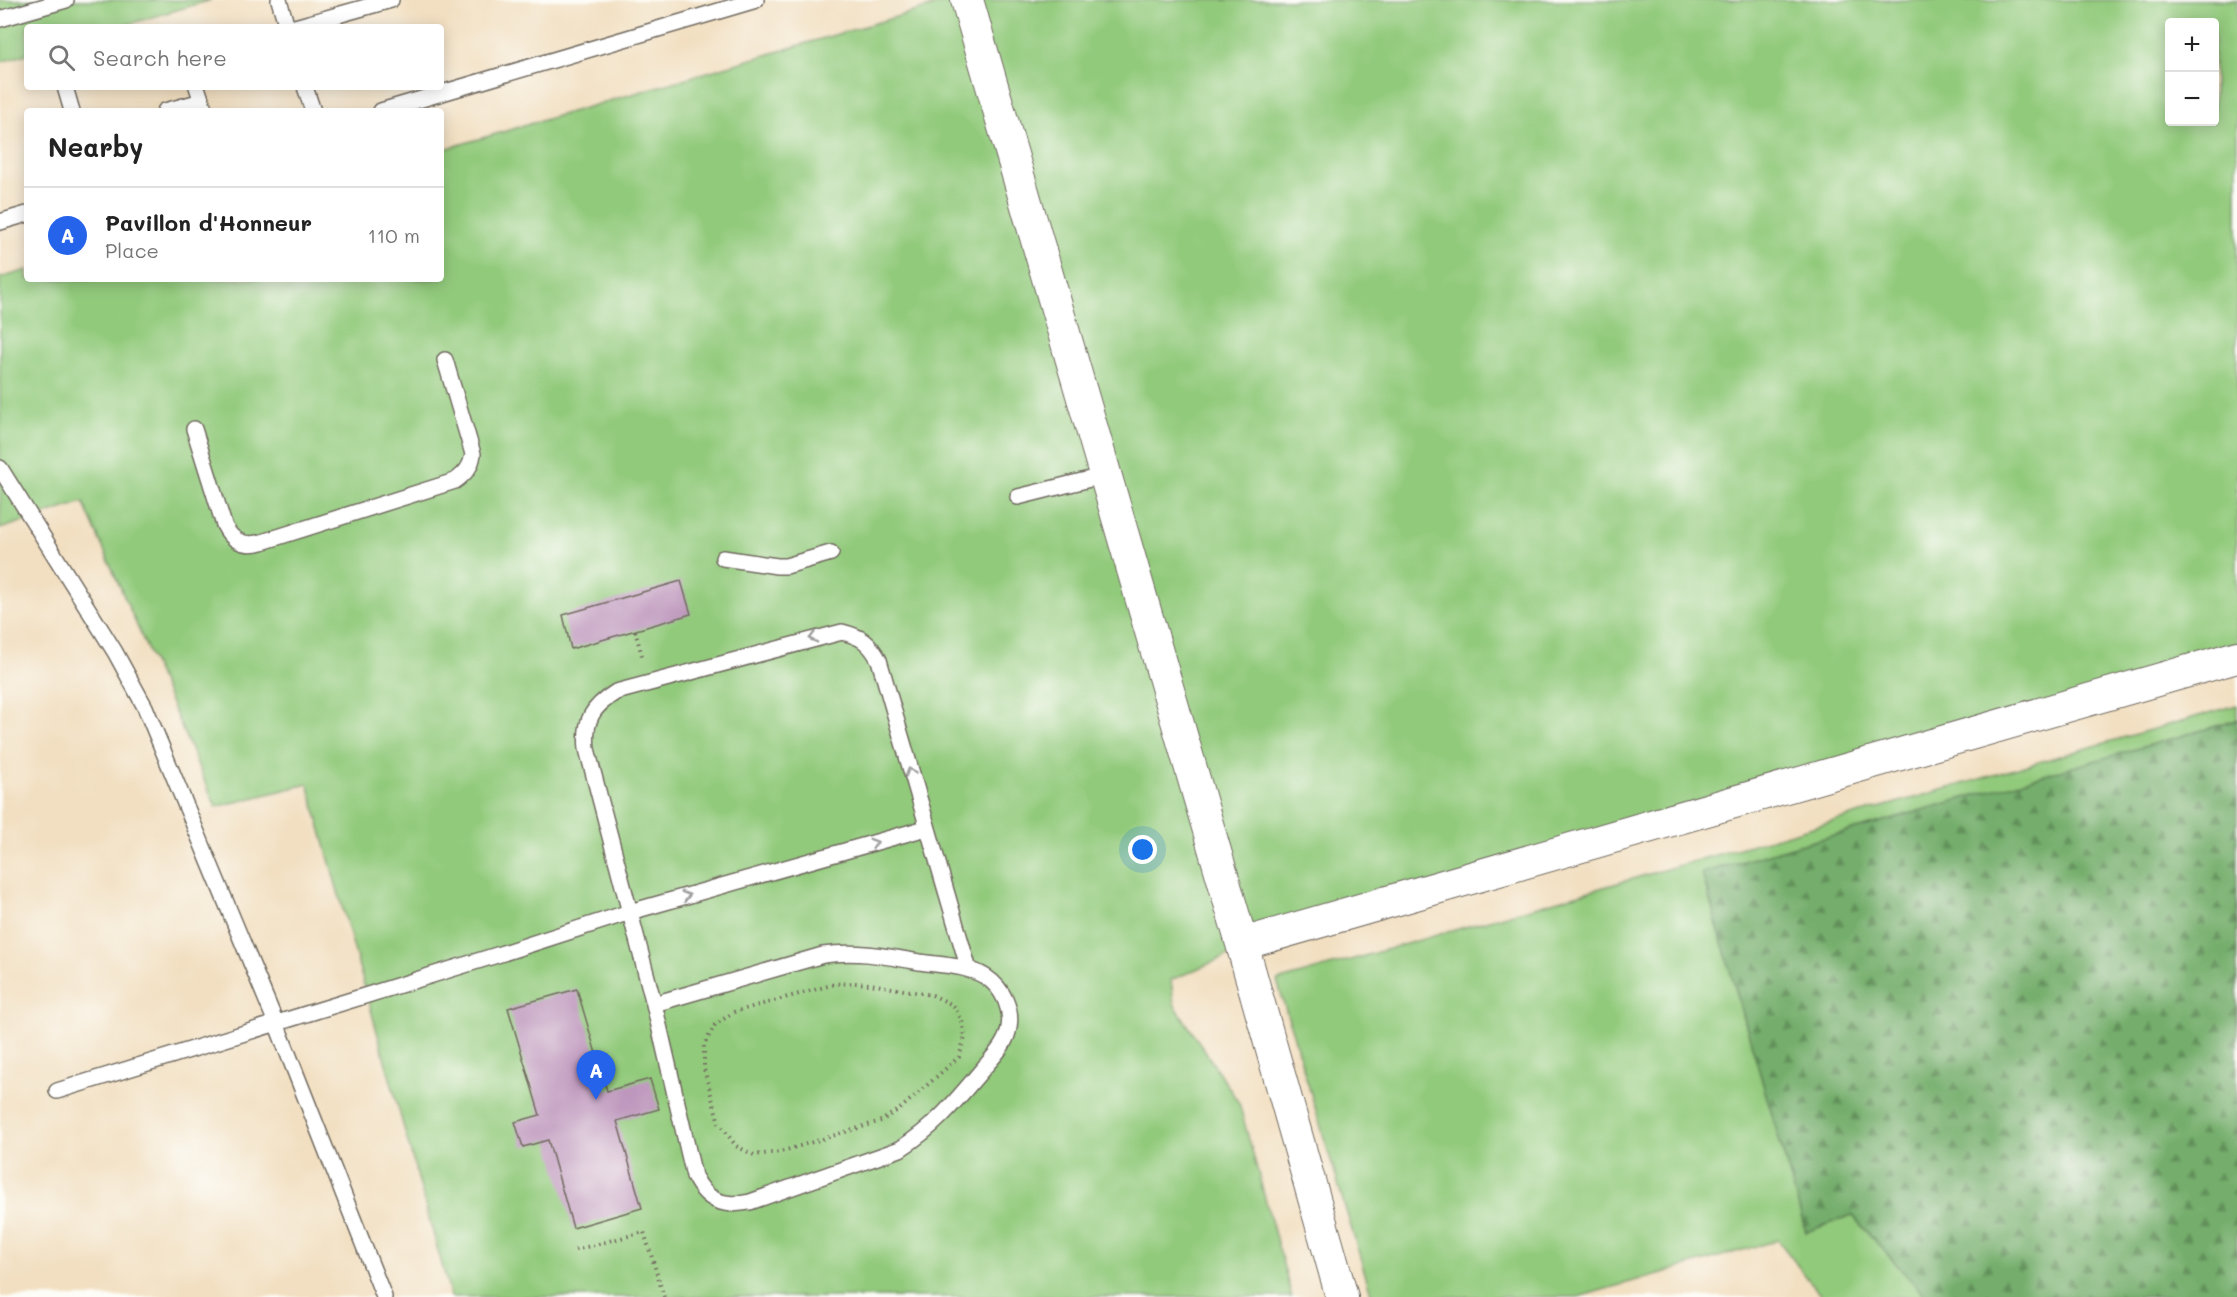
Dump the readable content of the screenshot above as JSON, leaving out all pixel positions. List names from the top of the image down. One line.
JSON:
{"page":{"map_buttons":["+","−"],"search":"Search here","heading":"Nearby","list":[{"mark":"A","name":"Pavillon d'Honneur","note":"Place","value":"110 m"}],"pins":"A"}}
